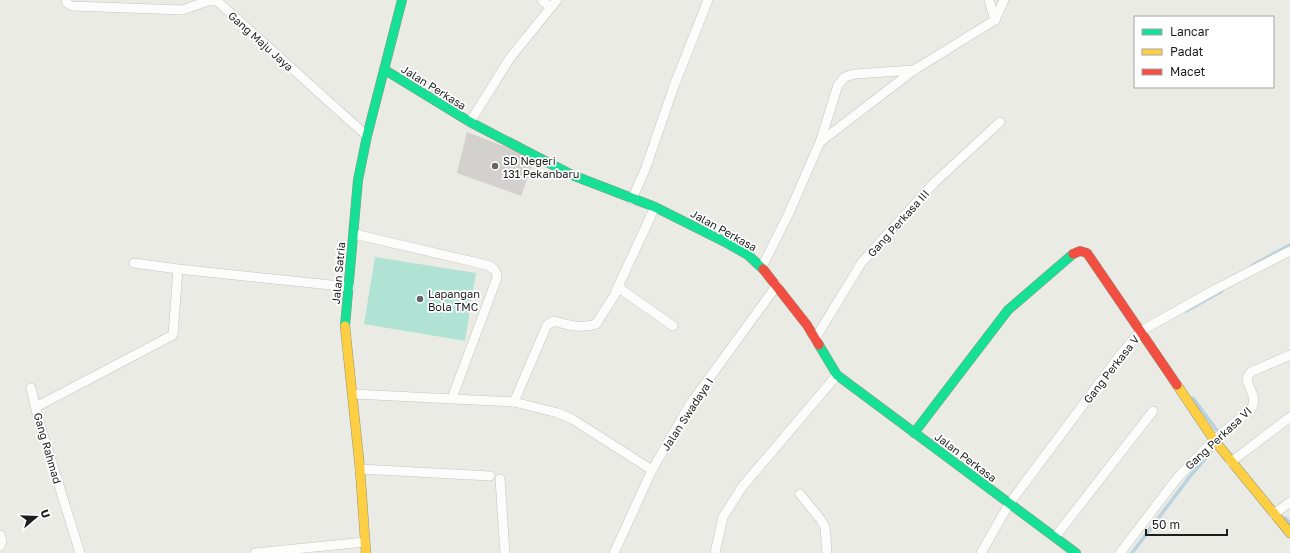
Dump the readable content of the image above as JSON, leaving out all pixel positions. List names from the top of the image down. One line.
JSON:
{"streets":{"street":["Gang Maju Jaya","Jalan Perkasa","Gang Perkasa III","Jalan Satria","Gang Perkasa V","Jalan Swadaya I","Gang Perkasa VI","Gang Rahmad"]},"crossings":[["Gang Maju Jaya","Jalan Satria"],["Jalan Perkasa","Gang Perkasa III"],["Jalan Perkasa","Jalan Satria"],["Jalan Perkasa","Gang Perkasa V"],["Jalan Perkasa","Jalan Swadaya I"]],"places":["SD Negeri 131 Pekanbaru","Lapangan Bola TMC"],"legend":["Lancar","Padat","Macet"],"scale_bar":"50 m","north":"right"}
